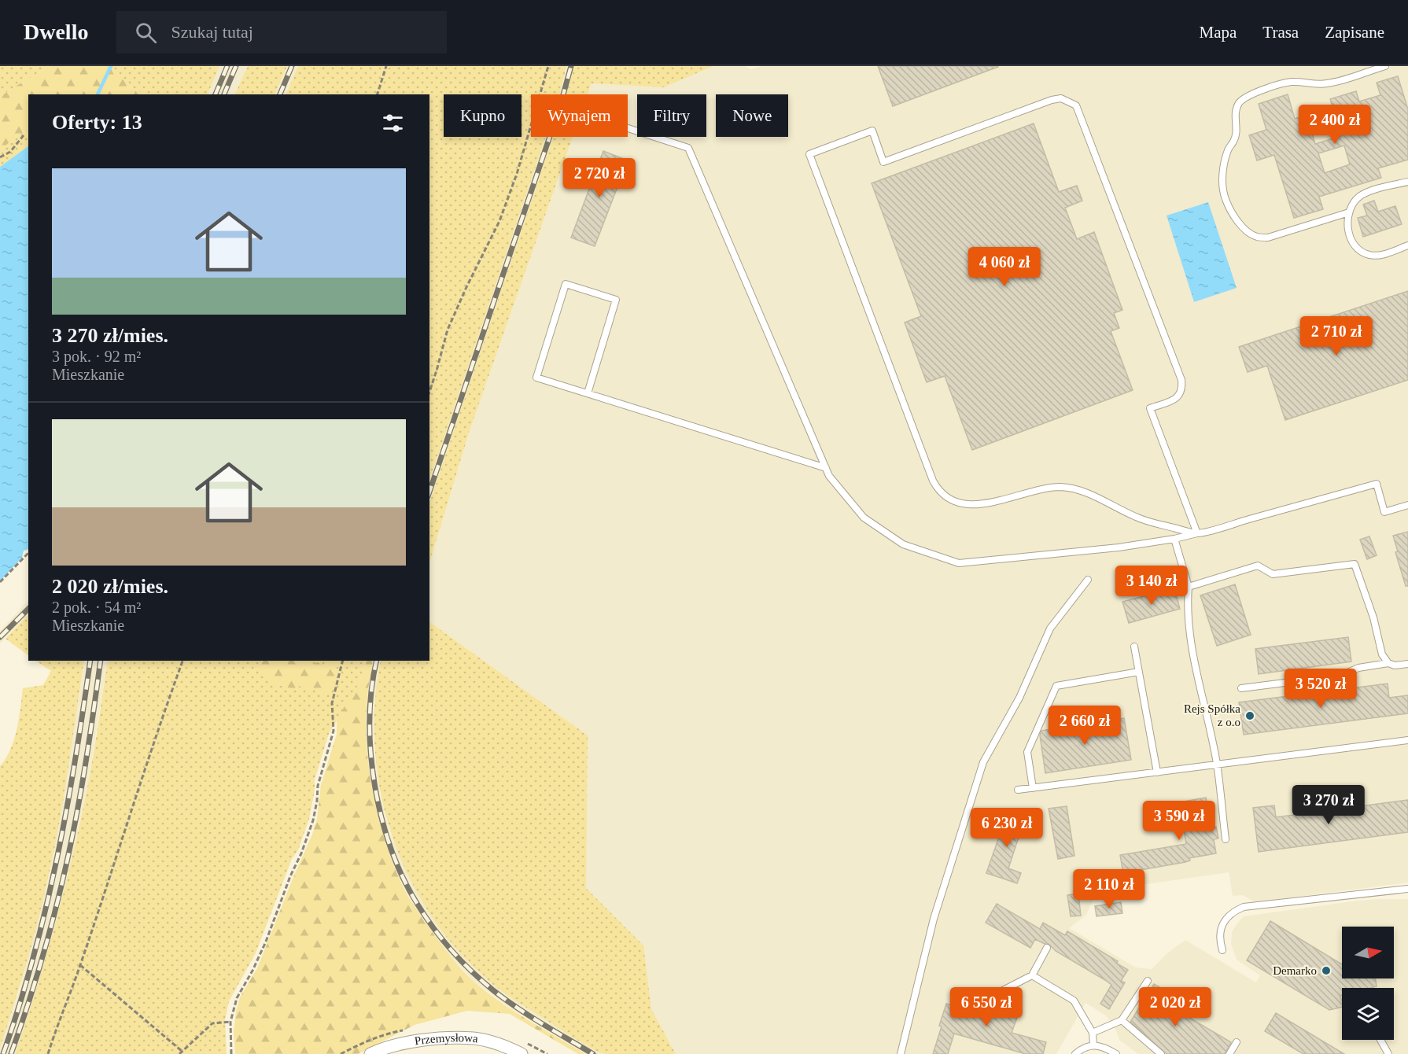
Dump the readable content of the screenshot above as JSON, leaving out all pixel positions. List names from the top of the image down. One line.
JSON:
{"streets":{"street":["Przemysłowa"]},"places":["Rejs Spółka z o.o","Demarko"],"north":"right","page":{"header":"Dwello","search":"Szukaj tutaj","nav":["Mapa","Trasa","Zapisane"],"chip":["Kupno","Wynajem","Filtry","Nowe"],"heading":"Oferty: 13","price":["2 400 zł","2 720 zł","4 060 zł","2 710 zł","3 140 zł","3 520 zł","2 660 zł","3 270 zł","3 590 zł","6 230 zł","2 110 zł","6 550 zł","2 020 zł"],"list":[{"name":"3 270 zł/mies.","note":"3 pok. · 92 m² · Mieszkanie"},{"name":"2 020 zł/mies.","note":"2 pok. · 54 m² · Mieszkanie"}]}}
